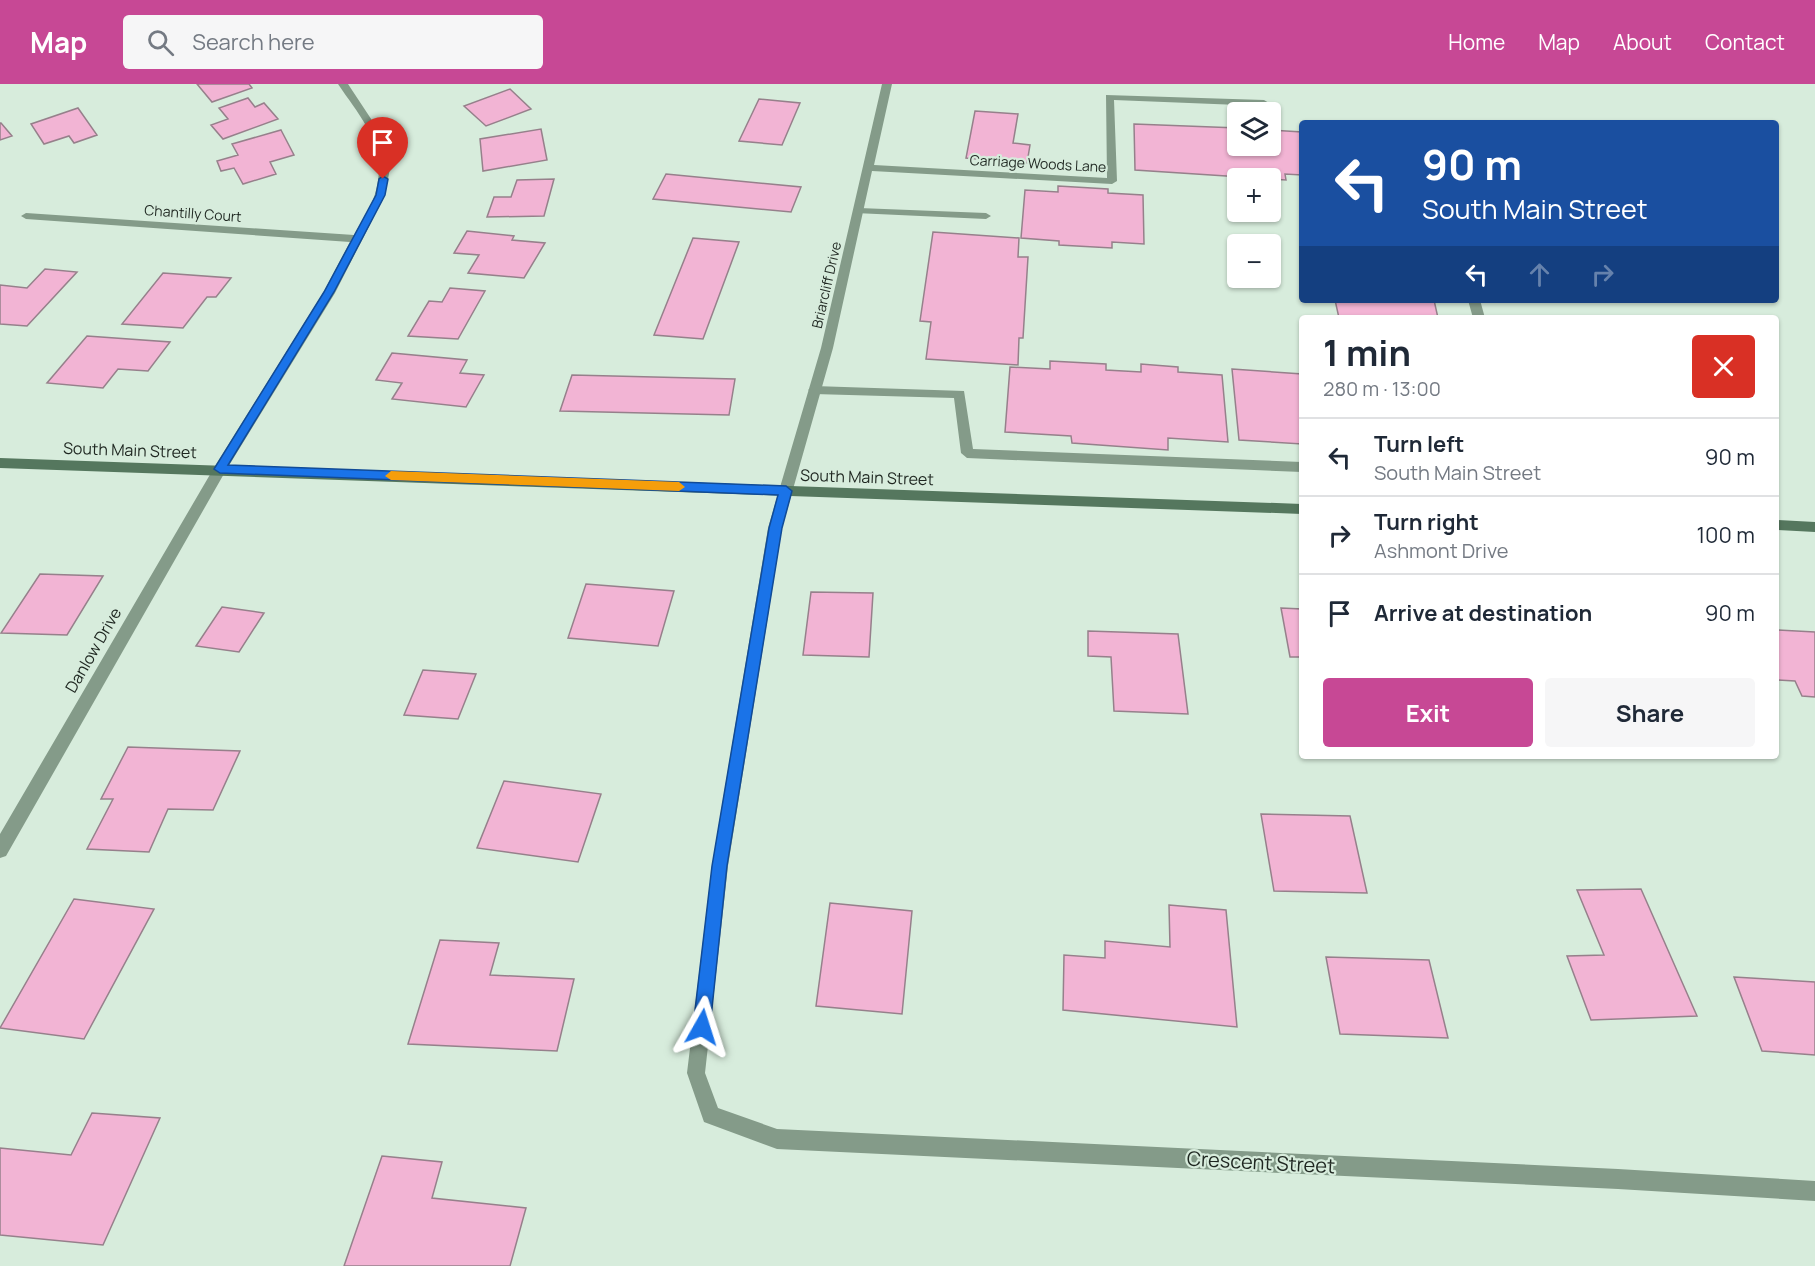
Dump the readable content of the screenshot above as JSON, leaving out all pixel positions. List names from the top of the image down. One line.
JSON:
{"streets":{"main road":["South Main Street"],"street":["Carriage Woods Lane","Chantilly Court","Briarcliff Drive","Danlow Drive","Crescent Street"]},"crossings":[["Carriage Woods Lane","Briarcliff Drive"],["Chantilly Court","Danlow Drive"],["Briarcliff Drive","South Main Street"],["Briarcliff Drive","Crescent Street"],["South Main Street","Danlow Drive"]],"page":{"header":"Map","search":"Search here","nav":["Home","Map","About","Contact"],"map_buttons":["+","−"],"turn":["90 m","South Main Street"],"heading":["1 min","280 m · 13:00"],"list":[{"name":"Turn left","note":"South Main Street","value":"90 m"},{"name":"Turn right","note":"Ashmont Drive","value":"100 m"},{"name":"Arrive at destination","value":"90 m"}],"buttons":["Exit","Share"]}}
